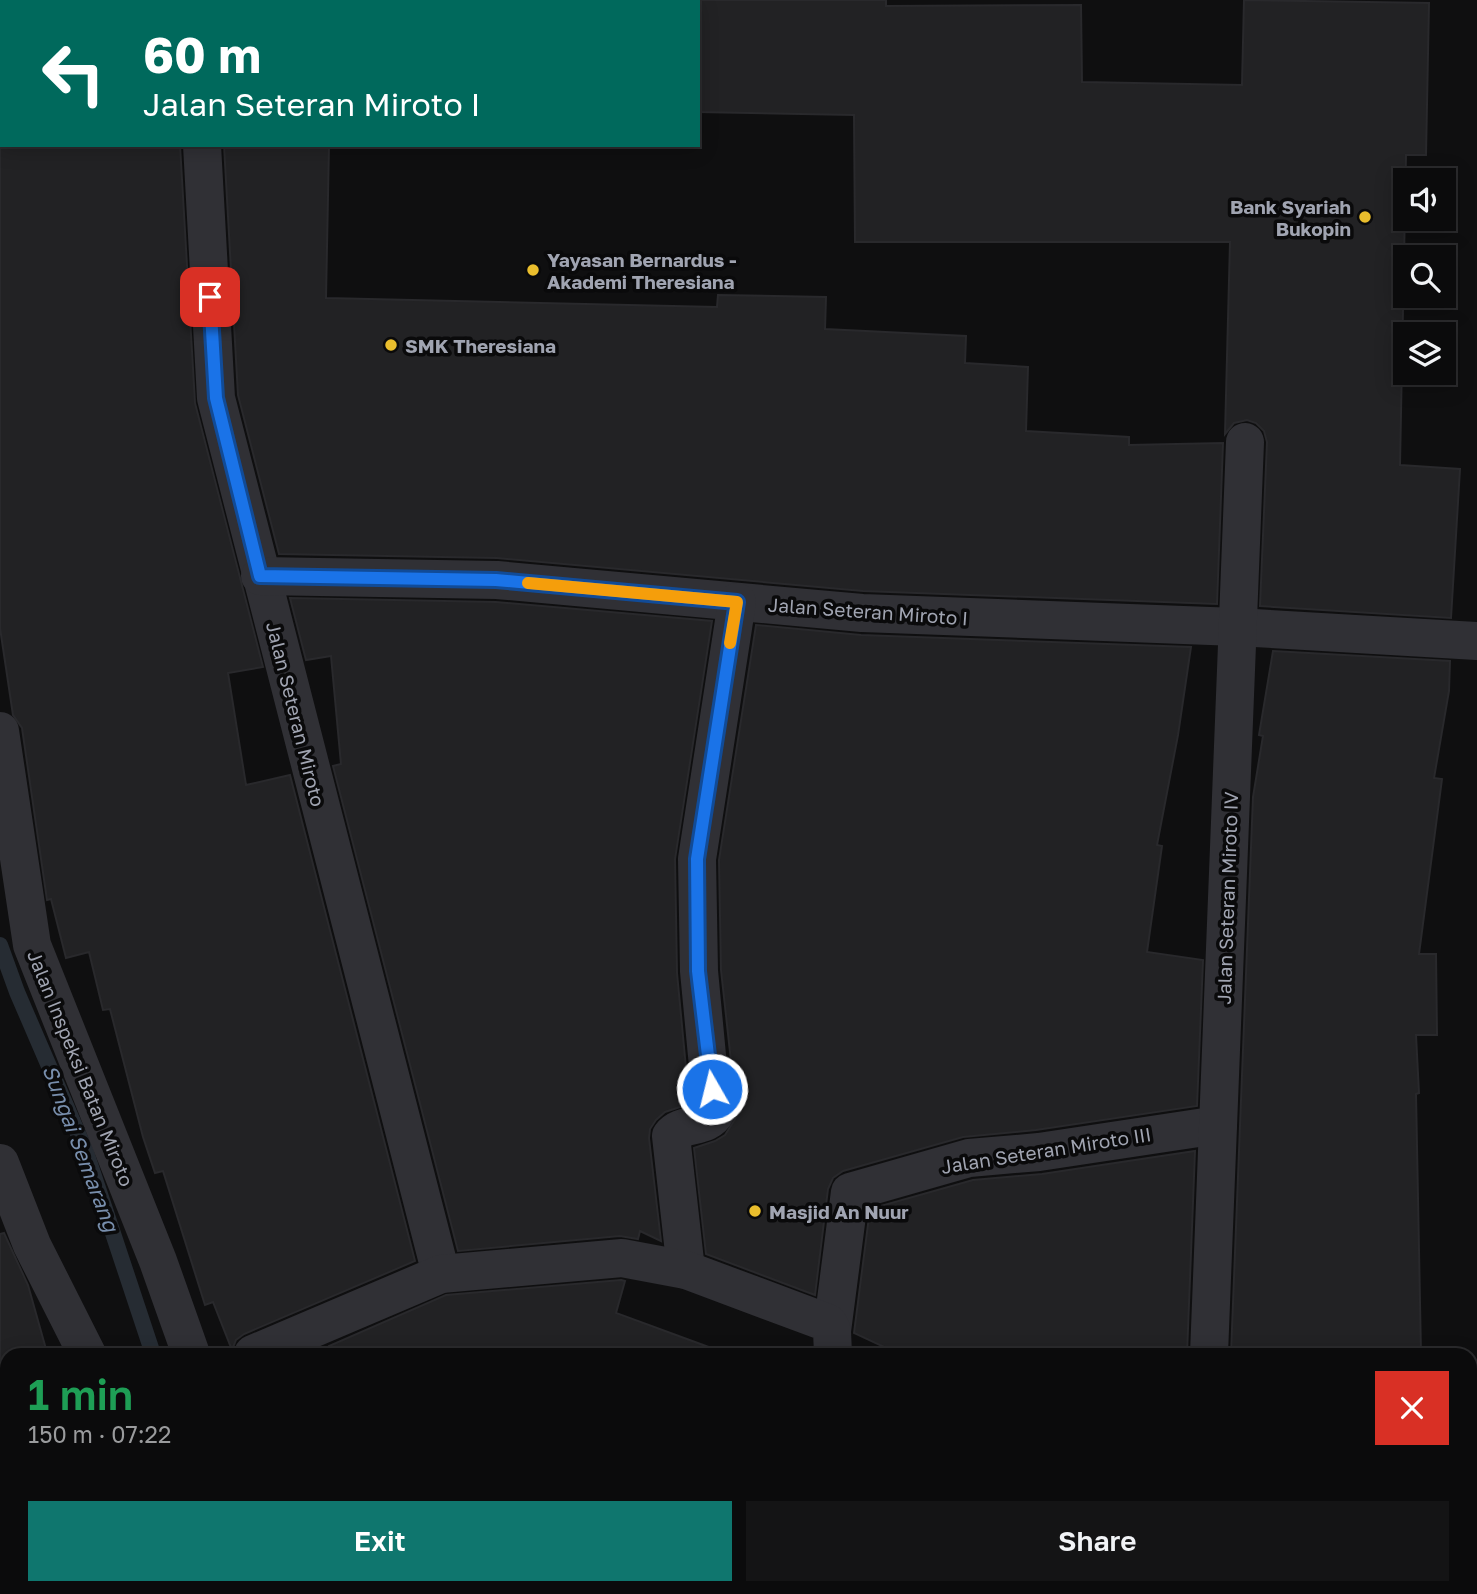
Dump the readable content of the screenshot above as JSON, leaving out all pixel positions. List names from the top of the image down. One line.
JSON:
{"streets":{"street":["Jalan Seteran Miroto I","Jalan Seteran Miroto","Jalan Seteran Miroto IV","Jalan Inspeksi Batan Miroto","Jalan Seteran Miroto III"]},"crossings":[["Jalan Seteran Miroto I","Jalan Seteran Miroto"],["Jalan Seteran Miroto I","Jalan Seteran Miroto IV"],["Jalan Seteran Miroto IV","Jalan Seteran Miroto III"]],"water":["Sungai Semarang"],"places":["Bank Syariah Bukopin","Yayasan Bernardus - Akademi Theresiana","SMK Theresiana","Masjid An Nuur"],"page":{"turn":["60 m","Jalan Seteran Miroto I"],"heading":["1 min","150 m · 07:22"],"buttons":["Exit","Share"]}}
